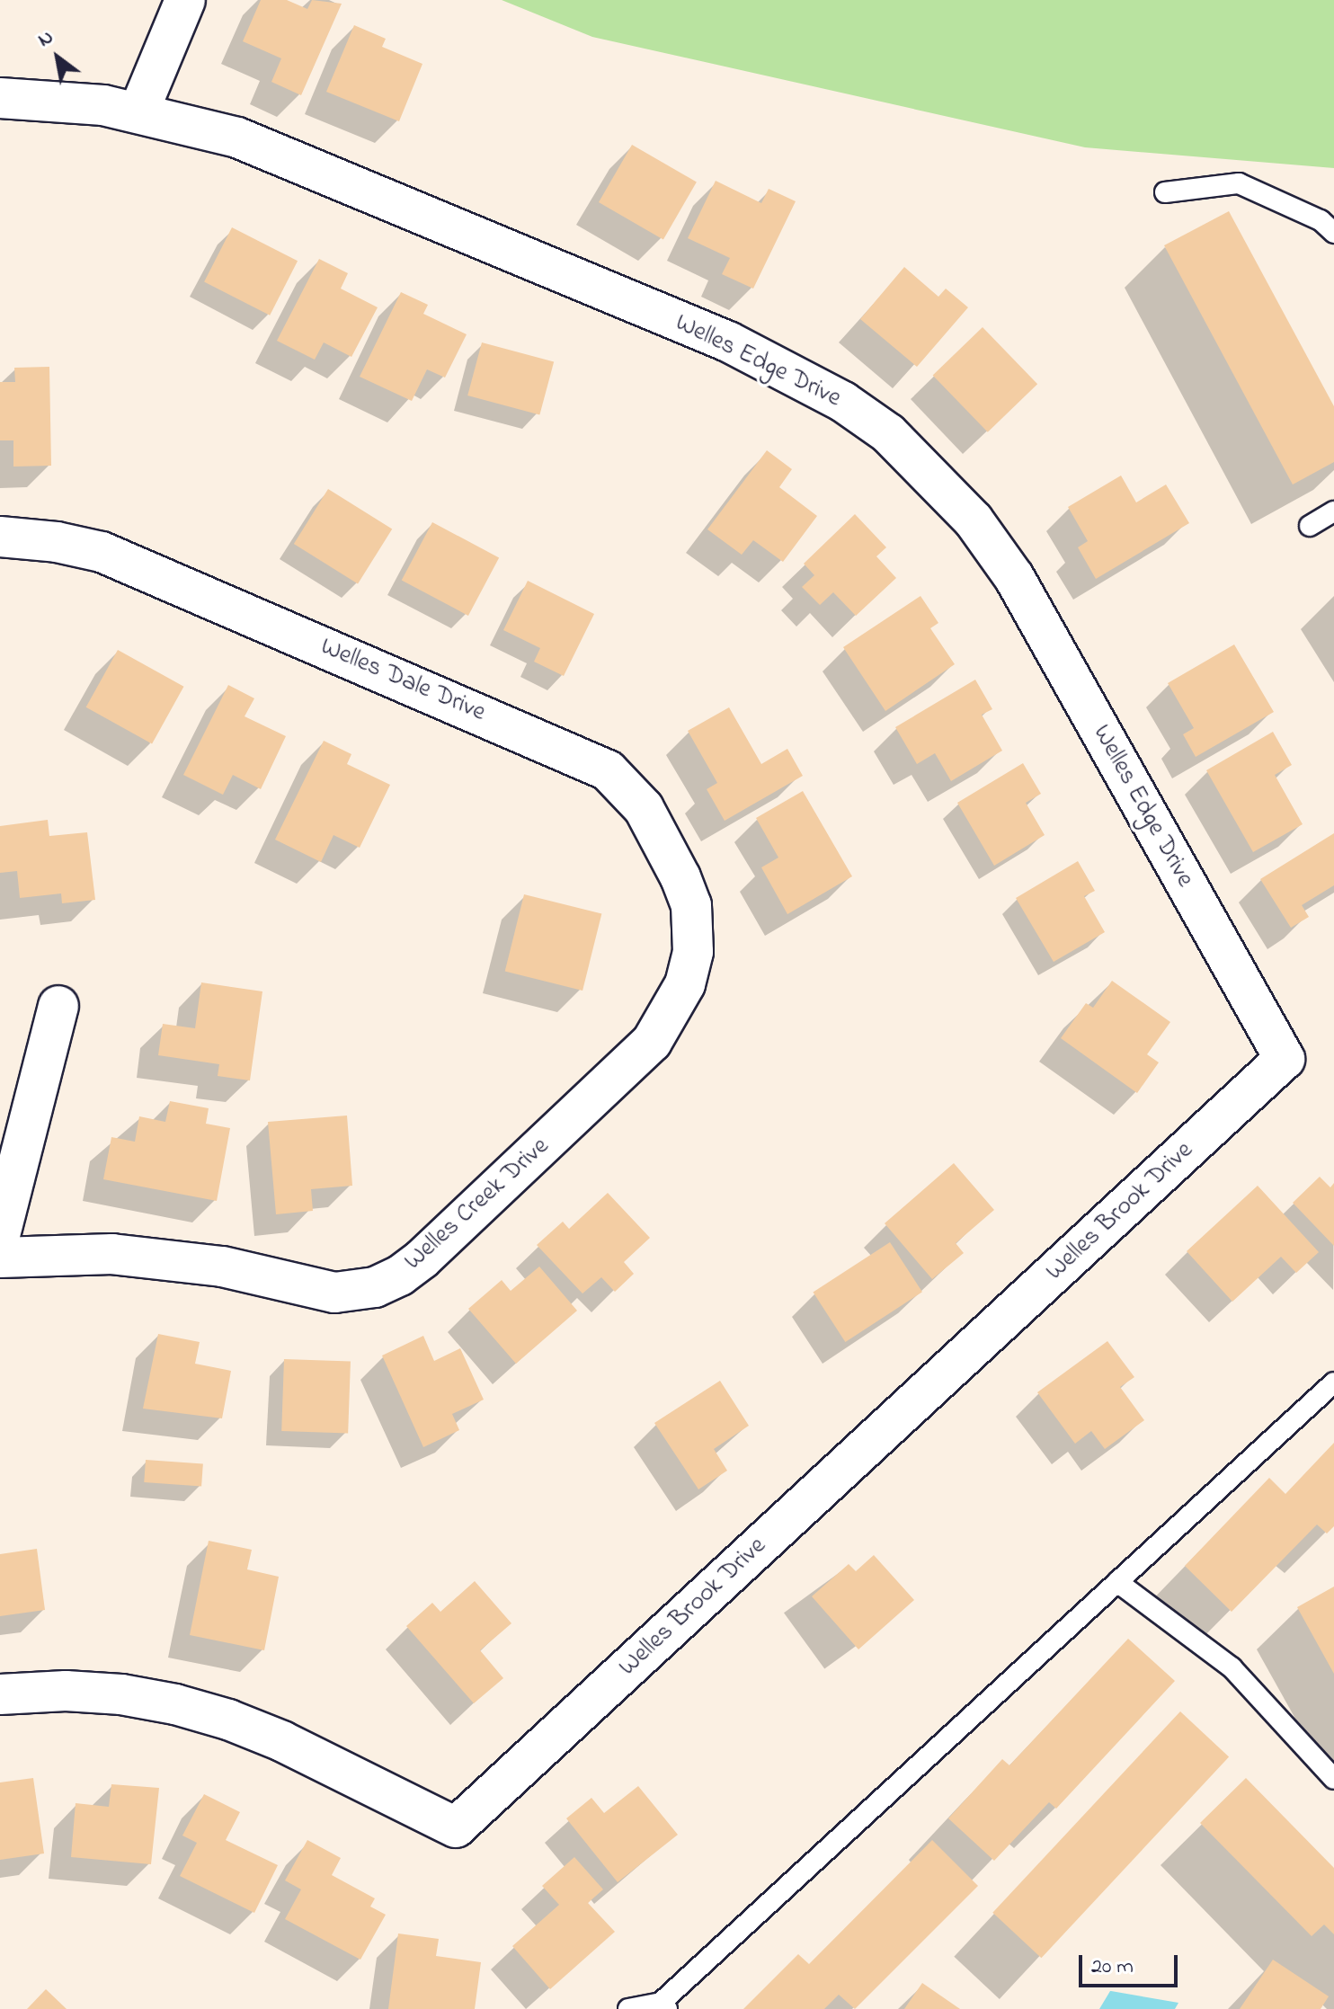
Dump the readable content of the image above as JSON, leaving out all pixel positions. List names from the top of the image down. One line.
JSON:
{"streets":{"street":["Welles Edge Drive","Welles Dale Drive","Welles Creek Drive","Welles Brook Drive"]},"crossings":[["Welles Edge Drive","Welles Brook Drive"],["Welles Dale Drive","Welles Creek Drive"]],"scale_bar":"20 m","north":"top left"}
